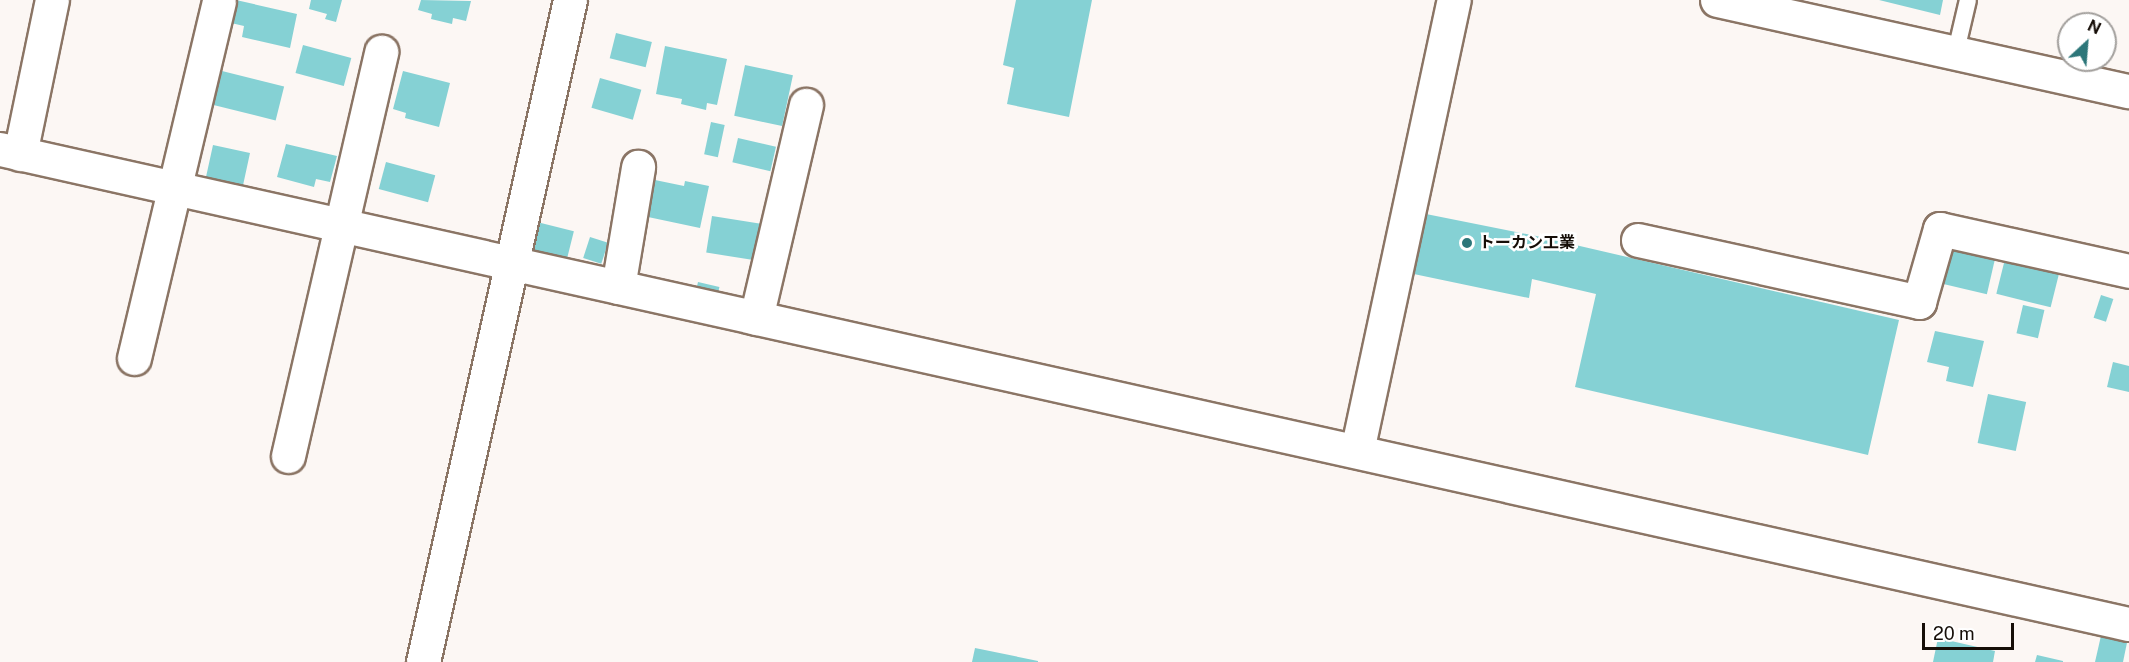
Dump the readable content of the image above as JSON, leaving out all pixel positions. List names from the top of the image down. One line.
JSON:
{"places":["トーカン工業"],"scale_bar":"20 m","north":"top right"}
